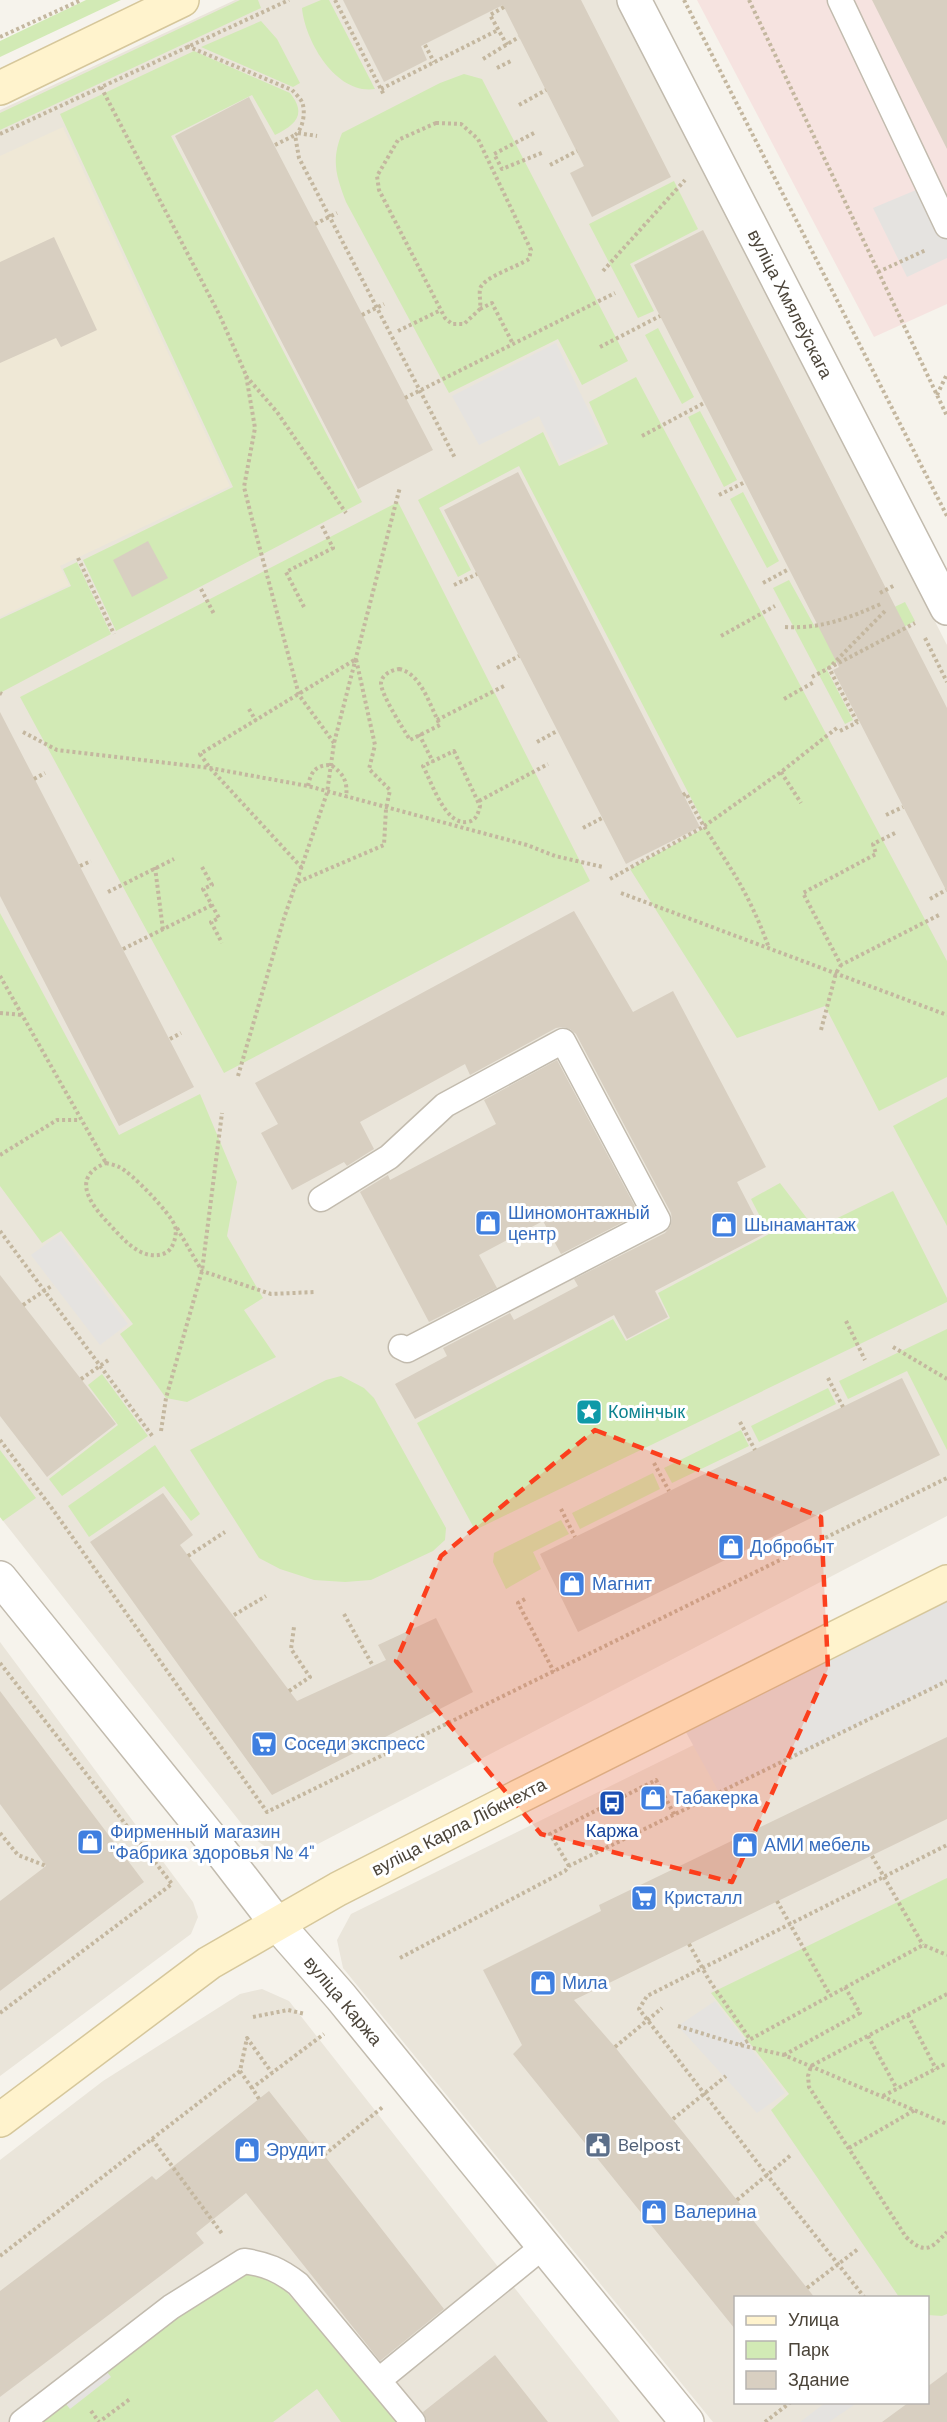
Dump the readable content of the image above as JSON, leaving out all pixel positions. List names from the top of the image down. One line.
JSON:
{"streets":{"main road":["вуліца Карла Лібкнехта"],"street":["вуліца Хмялеўскага","вуліца Каржа"]},"crossings":[["вуліца Карла Лібкнехта","вуліца Каржа"]],"places":{"shop":["Шиномонтажный центр","Шынамантаж","Добробыт","Магнит","Табакерка","Фирменный магазин \"Фабрика здоровья № 4\"","АМИ мебель","Мила","Эрудит","Валерина"],"place":["Комінчык"],"supermarket":["Соседи экспресс","Кристалл"],"bus stop":["Каржа"],"public building":["Belpost"]},"legend":["Улица","Парк","Здание"]}
